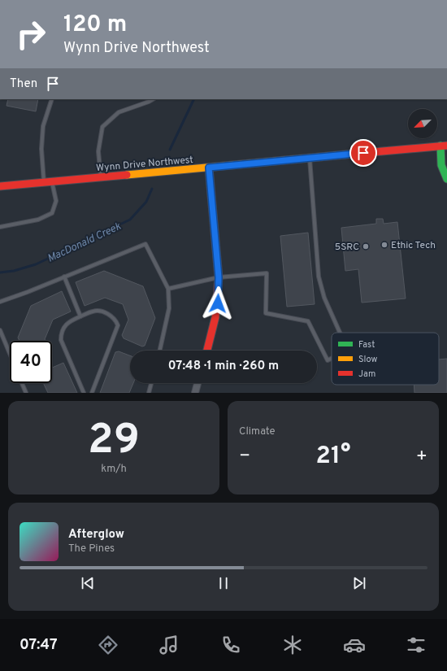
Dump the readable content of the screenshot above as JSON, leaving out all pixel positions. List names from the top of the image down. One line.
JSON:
{"streets":{"street":["Wynn Drive Northwest"]},"water":["MacDonald Creek"],"places":["Ethic Tech","5SRC"],"legend":["Fast","Slow","Jam"],"north":"bottom left","page":{"turn":["120 m","Wynn Drive Northwest"],"then":"Then","limit":"40","trip":"07:48 · 1 min · 260 m","tile":[["29","km/h"],"Climate"],"heat":["−","21°","+"],"song":["Afterglow","The Pines"],"tabs":"07:47"}}
